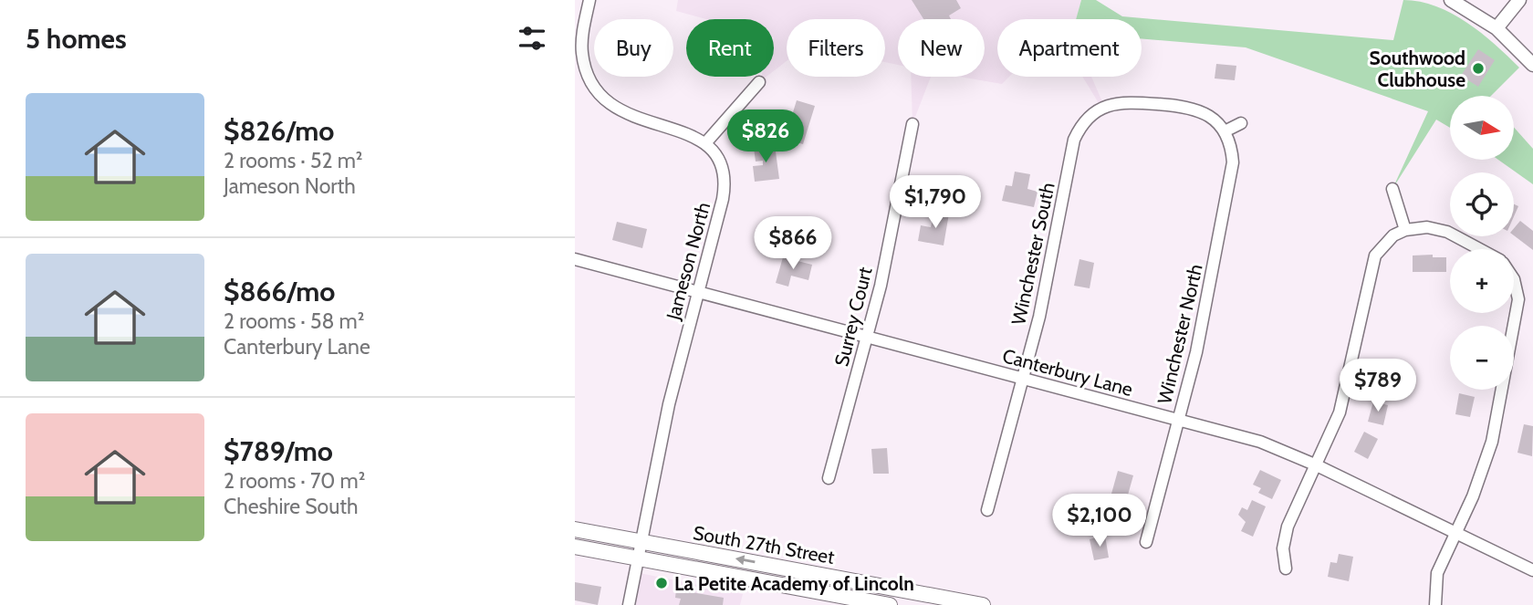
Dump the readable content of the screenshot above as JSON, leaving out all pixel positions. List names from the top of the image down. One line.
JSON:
{"streets":{"main road":["South 27th Street"],"street":["Winchester South","Jameson North","Surrey Court","Winchester North","Canterbury Lane"]},"crossings":[["Winchester South","Winchester North"],["Winchester South","Canterbury Lane"],["Jameson North","Canterbury Lane"],["Jameson North","South 27th Street"],["Surrey Court","Canterbury Lane"],["Winchester North","Canterbury Lane"]],"places":["Southwood Clubhouse","La Petite Academy of Lincoln"],"north":"right","page":{"heading":"5 homes","chip":["Buy","Rent","Filters","New","Apartment"],"list":[{"name":"$826/mo","note":"2 rooms · 52 m² · Jameson North"},{"name":"$866/mo","note":"2 rooms · 58 m² · Canterbury Lane"},{"name":"$789/mo","note":"2 rooms · 70 m² · Cheshire South"}],"map_buttons":["+","−"],"price":["$826","$1,790","$866","$789","$2,100"]}}
